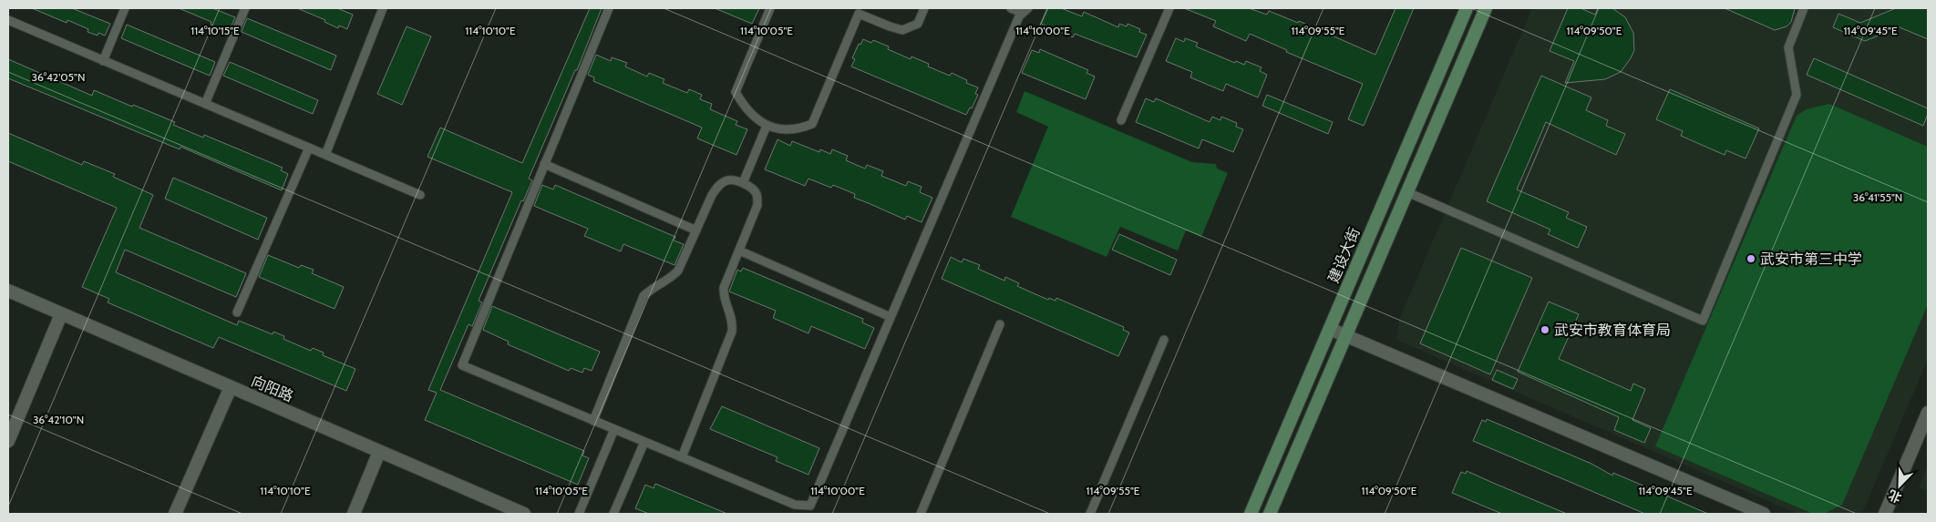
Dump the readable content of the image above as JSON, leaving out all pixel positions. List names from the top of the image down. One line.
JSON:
{"streets":{"main road":["建设大街"],"street":["向阳路"]},"places":["武安市第三中学","武安市教育体育局"],"north":"bottom left","coordinates":["114°10'15\"E","114°10'10\"E","114°10'05\"E","114°10'00\"E","114°09'55\"E","114°09'45\"E","114°09'50\"E","36°42'05\"N","36°41'55\"N","36°42'10\"N"]}
